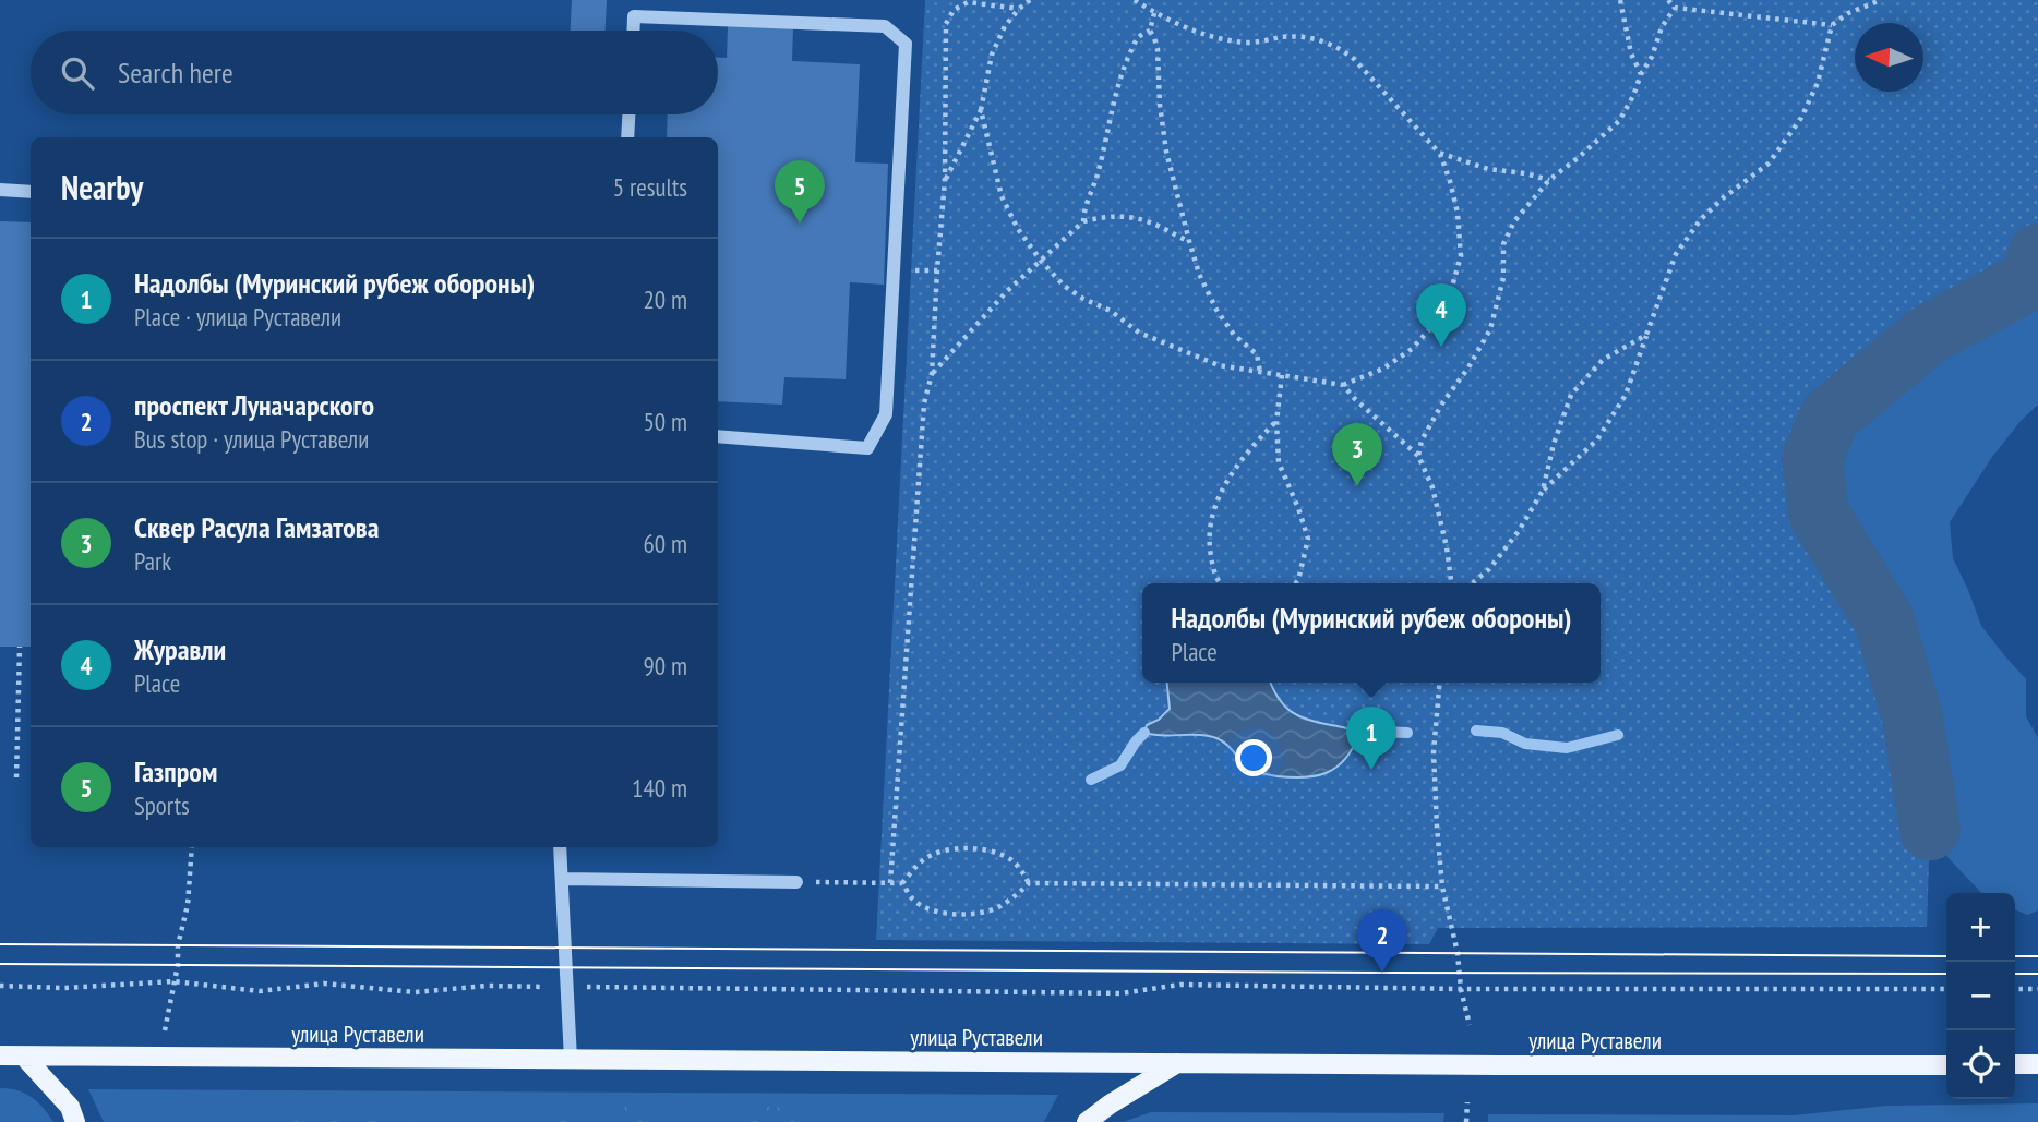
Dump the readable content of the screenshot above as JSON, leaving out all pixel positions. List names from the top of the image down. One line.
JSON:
{"streets":{"main road":["улица Руставели"]},"north":"left","page":{"search":"Search here","heading":["Nearby","5 results"],"pins":["5","4","3","1","2"],"list":[{"mark":"1","name":"Надолбы (Муринский рубеж обороны)","note":"Place · улица Руставели","value":"20 m"},{"mark":"2","name":"проспект Луначарского","note":"Bus stop · улица Руставели","value":"50 m"},{"mark":"3","name":"Сквер Расула Гамзатова","note":"Park","value":"60 m"},{"mark":"4","name":"Журавли","note":"Place","value":"90 m"},{"mark":"5","name":"Газпром","note":"Sports","value":"140 m"}],"popup":["Надолбы (Муринский рубеж обороны)","Place"],"map_buttons":["+","−"]}}
